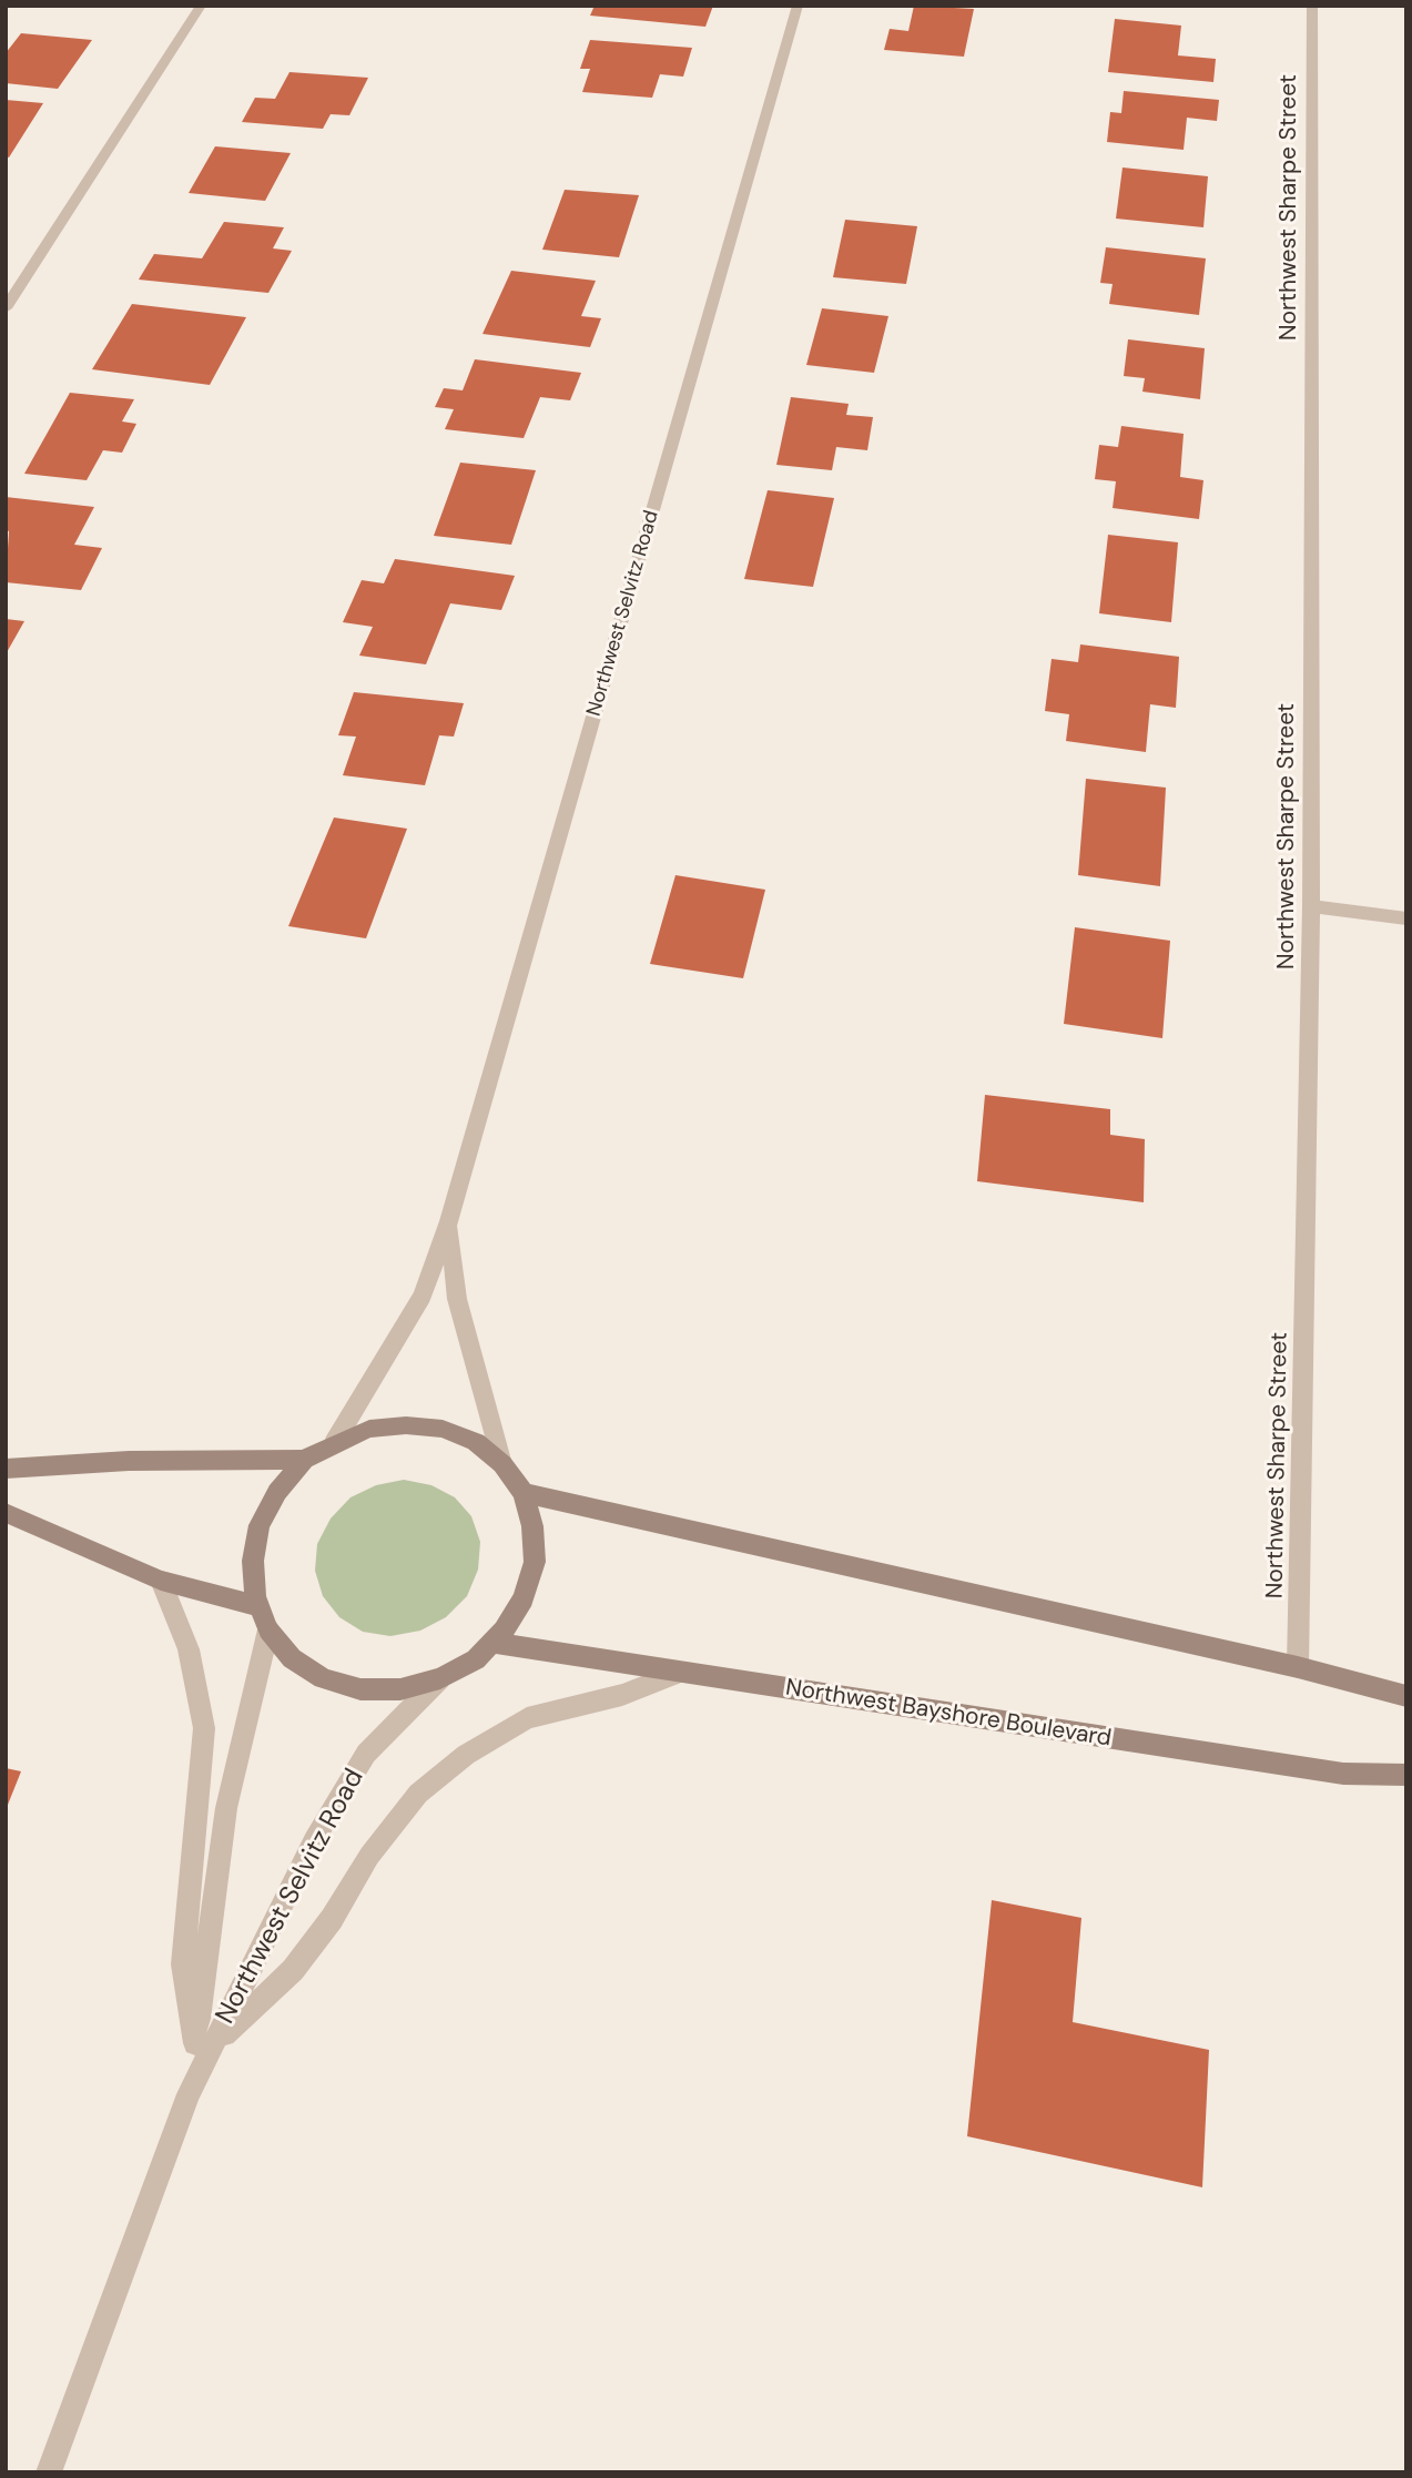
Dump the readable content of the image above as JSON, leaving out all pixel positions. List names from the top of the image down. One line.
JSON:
{"streets":{"main road":["Northwest Bayshore Boulevard"],"street":["Northwest Sharpe Street","Northwest Selvitz Road"]},"crossings":[["Northwest Selvitz Road","Northwest Bayshore Boulevard"]]}
